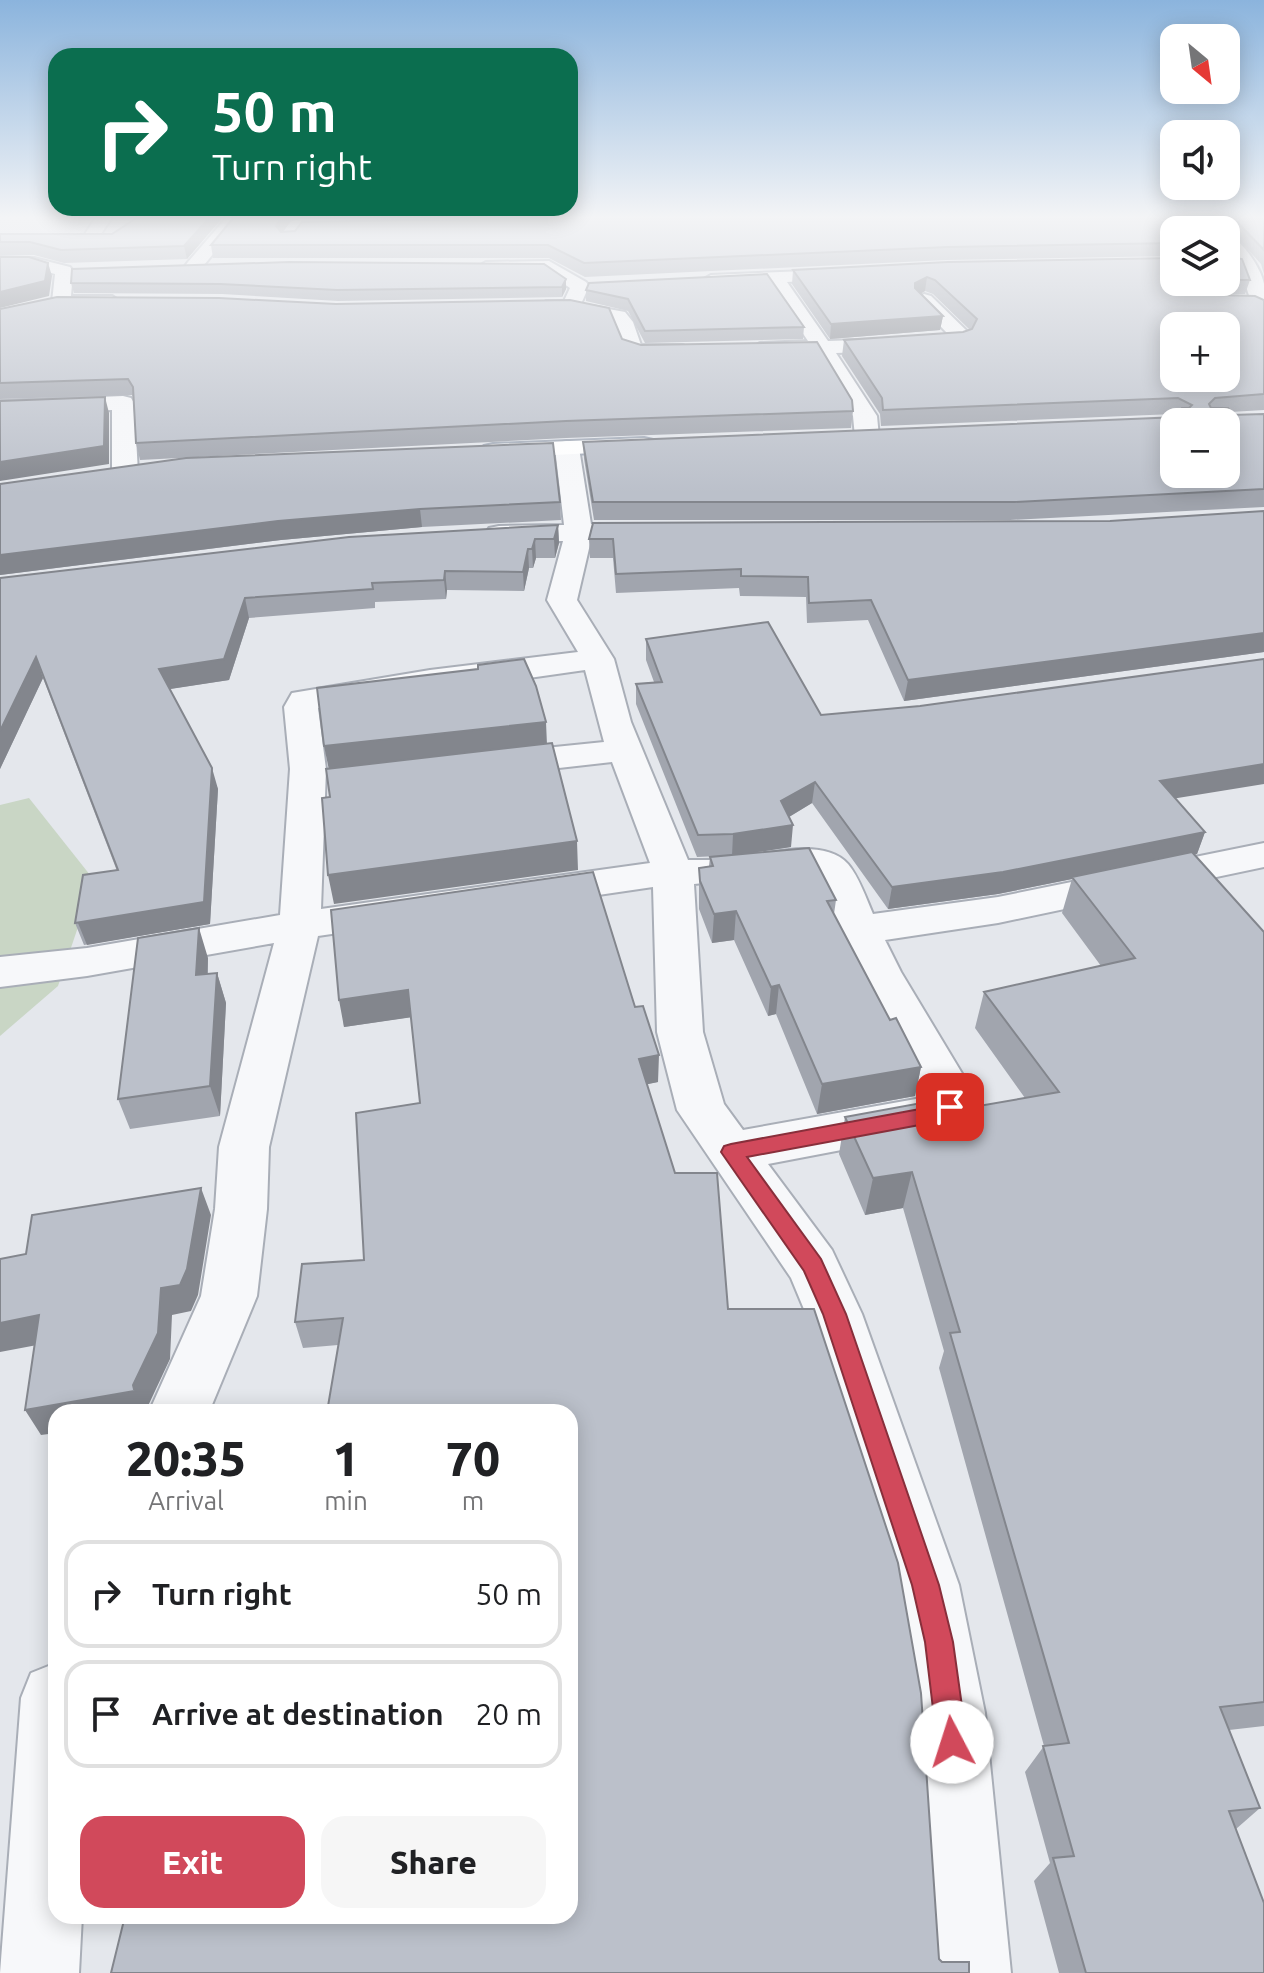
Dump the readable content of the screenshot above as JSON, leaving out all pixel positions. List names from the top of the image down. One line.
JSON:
{"north":"bottom right","page":{"map_buttons":["+","−"],"turn":["50 m","Turn right"],"eta":["20:35","Arrival","1","min","70","m"],"list":[{"name":"Turn right","value":"50 m"},{"name":"Arrive at destination","value":"20 m"}],"buttons":["Exit","Share"]}}
